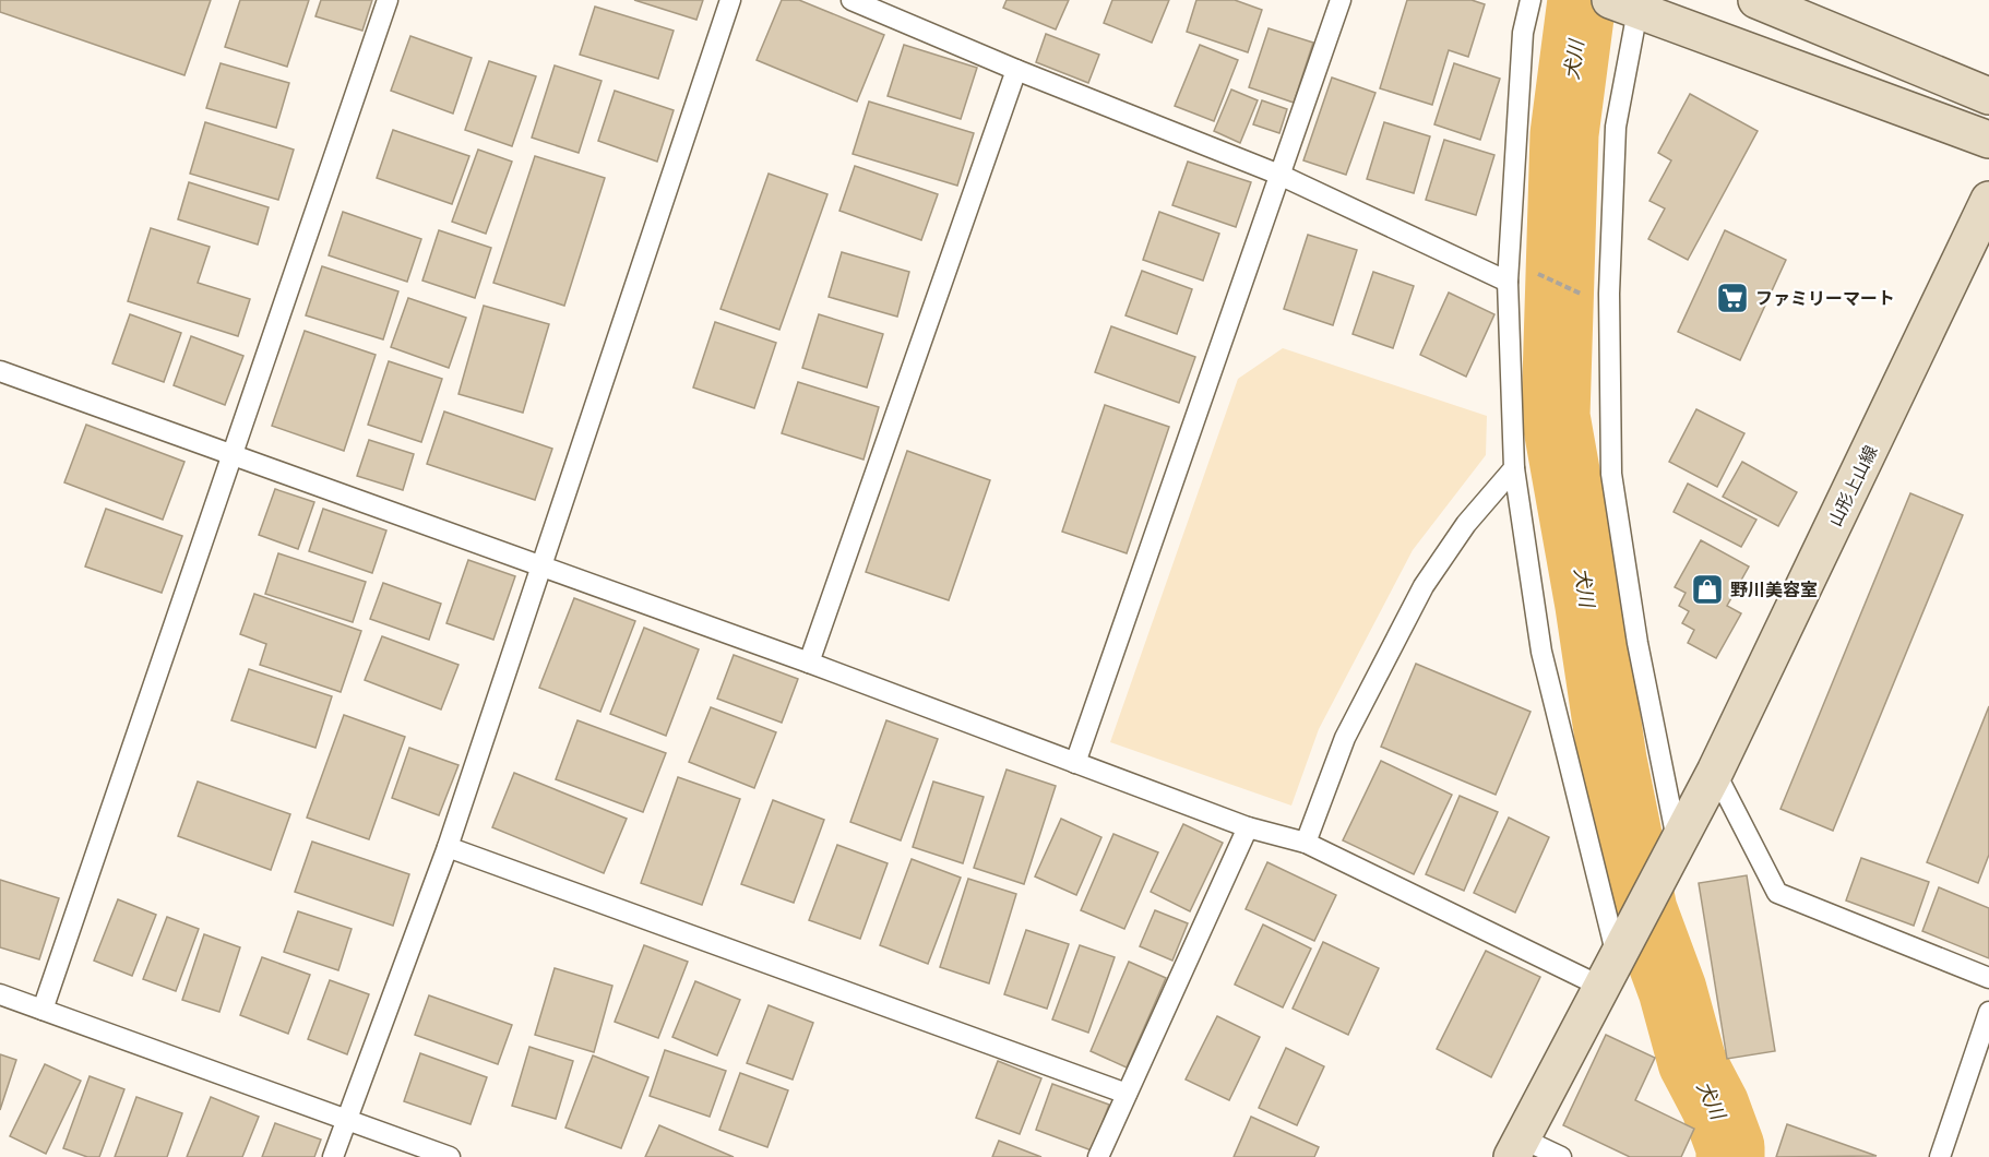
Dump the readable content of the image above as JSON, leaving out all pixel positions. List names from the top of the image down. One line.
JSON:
{"streets":{"street":["山形上山線"]},"water":["犬川"],"places":{"supermarket":["ファミリーマート"],"shop":["野川美容室"]}}
